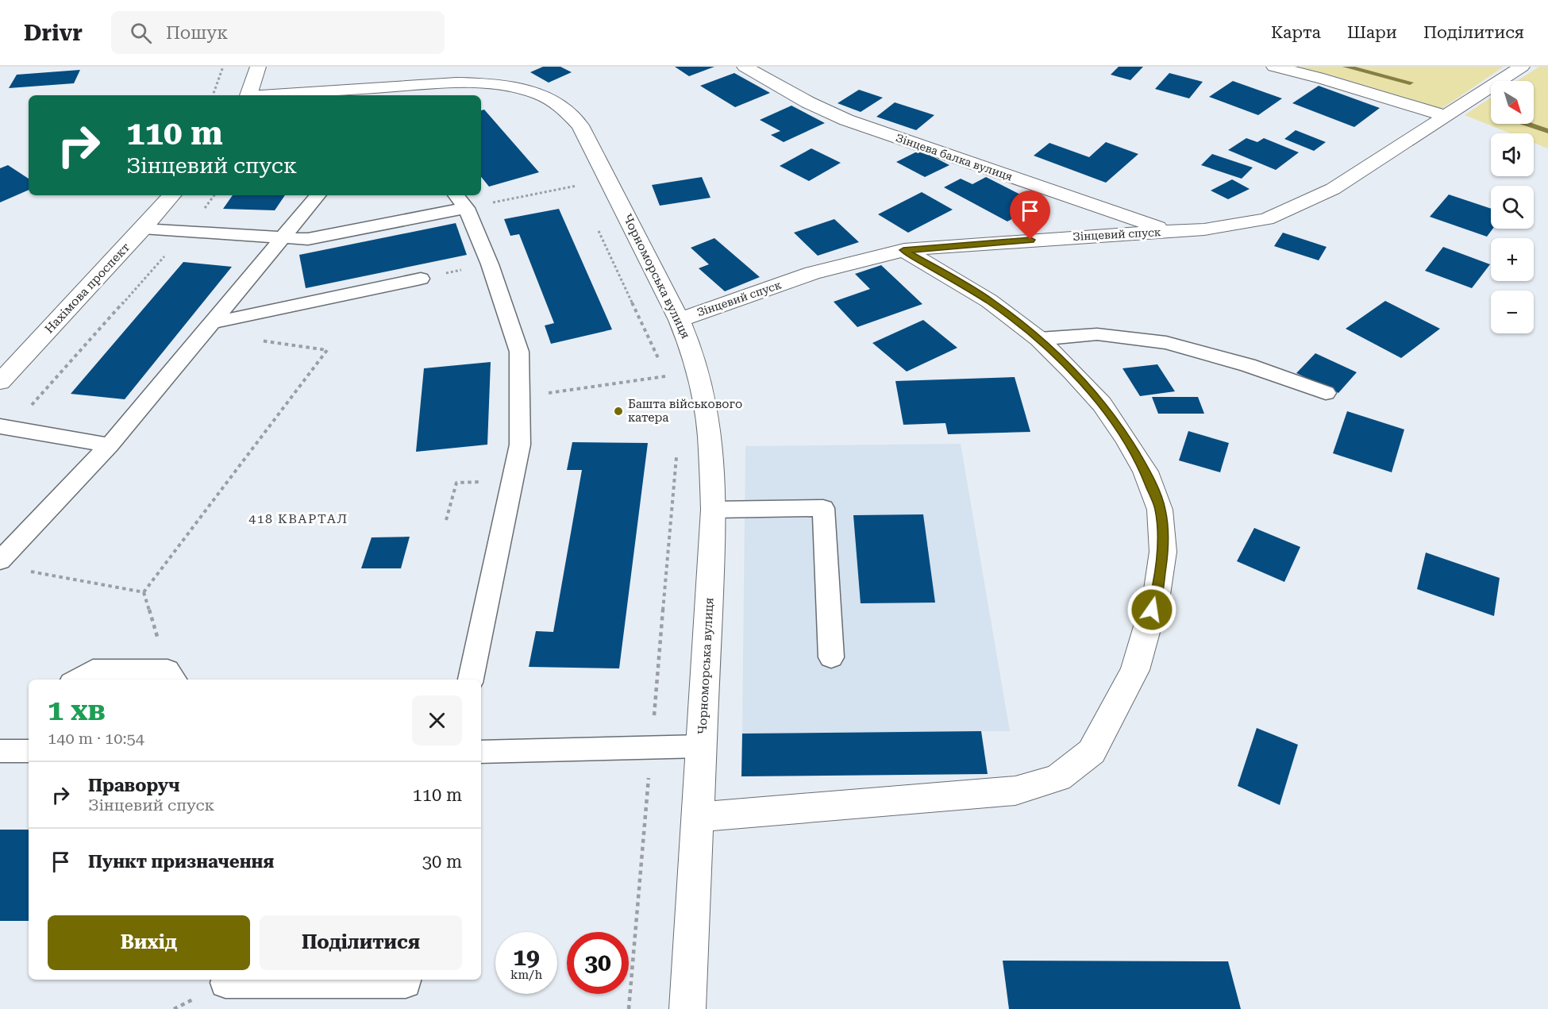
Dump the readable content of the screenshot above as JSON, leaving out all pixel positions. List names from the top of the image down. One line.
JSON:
{"streets":{"street":["Зінцева балка вулиця","Зінцевий спуск","Чорноморська вулиця","Нахімова проспект"]},"crossings":[["Зінцева балка вулиця","Зінцевий спуск"],["Зінцевий спуск","Чорноморська вулиця"]],"districts":["418 КВАРТАЛ"],"places":["Башта військового катера"],"north":"bottom right","page":{"header":"Drivr","search":"Пошук","nav":["Карта","Шари","Поділитися"],"map_buttons":["+","−"],"turn":["110 m","Зінцевий спуск"],"heading":["1 хв","140 m · 10:54"],"list":[{"name":"Праворуч","note":"Зінцевий спуск","value":"110 m"},{"name":"Пункт призначення","value":"30 m"}],"buttons":["Вихід","Поділитися"],"speed":"19 km/h","limit":"30"}}
